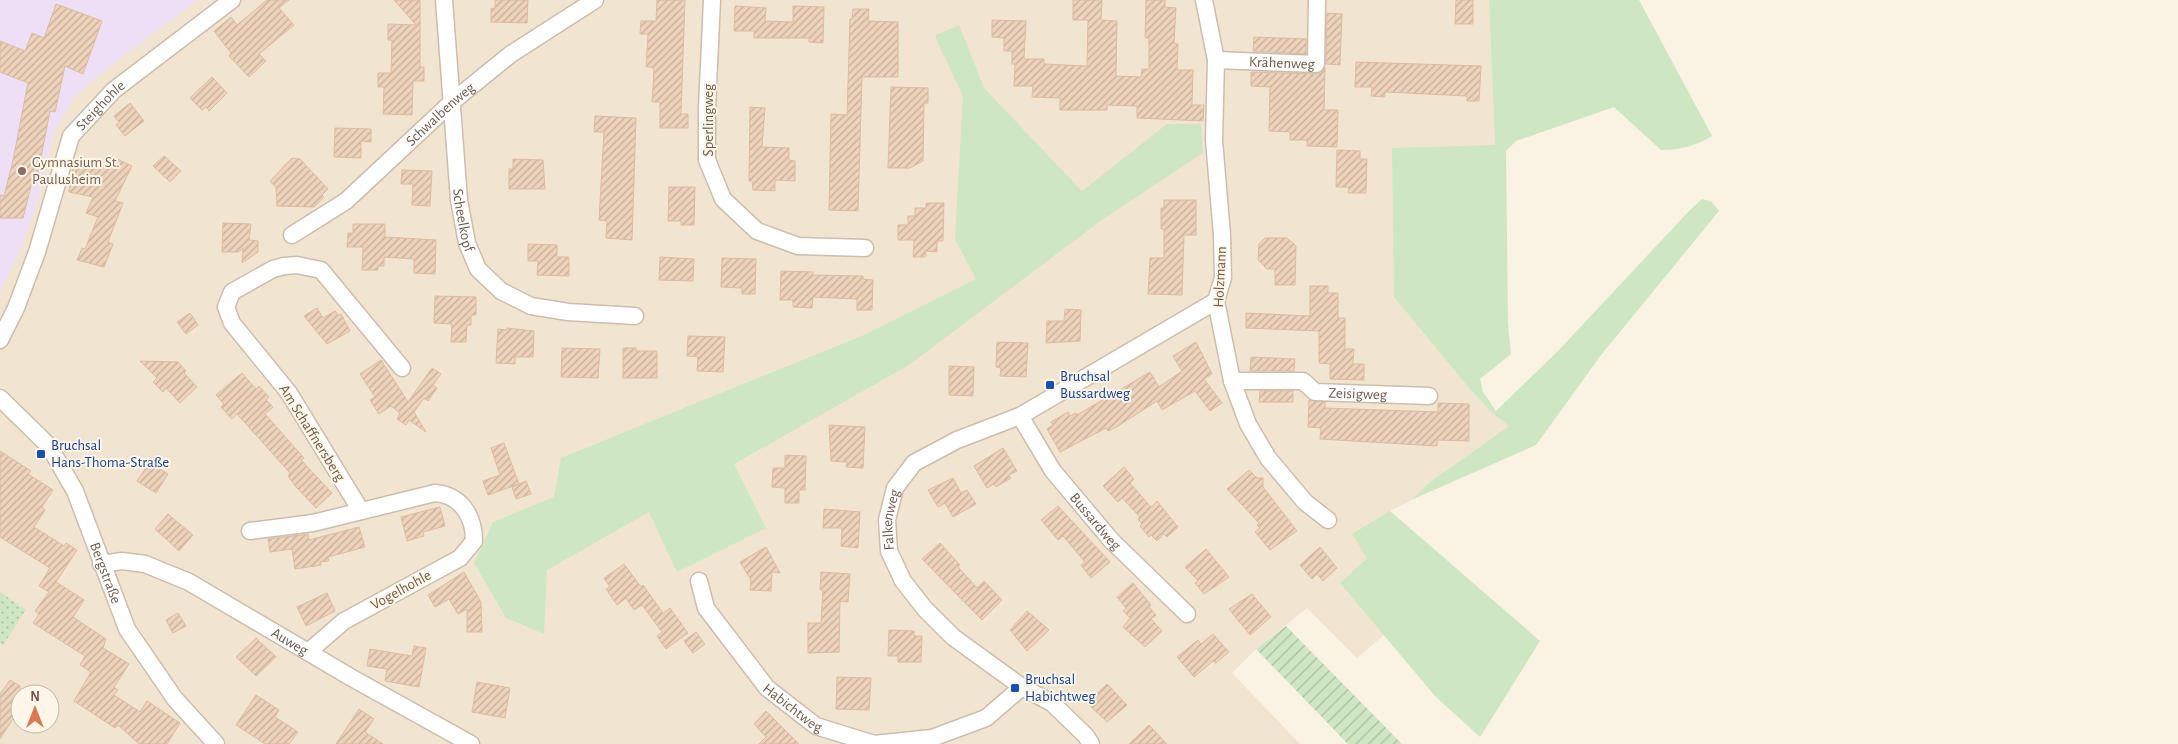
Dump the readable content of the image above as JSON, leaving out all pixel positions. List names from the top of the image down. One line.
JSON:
{"streets":{"street":["Krähenweg","Steighohle","Schwalbenweg","Sperlingweg","Scheelkopf","Holzmann","Zeisigweg","Am Schaffnersberg","Falkenweg","Bussardweg","Bergstraße","Vogelhohle","Auweg","Habichtweg"]},"crossings":[["Krähenweg","Holzmann"],["Schwalbenweg","Scheelkopf"],["Holzmann","Zeisigweg"],["Holzmann","Falkenweg"],["Am Schaffnersberg","Vogelhohle"],["Falkenweg","Bussardweg"],["Falkenweg","Habichtweg"],["Bergstraße","Auweg"],["Vogelhohle","Auweg"]],"places":{"other":["Gymnasium St. Paulusheim"],"transit":["Bruchsal Bussardweg","Bruchsal Hans-Thoma-Straße","Bruchsal Habichtweg"]},"north":"top"}
